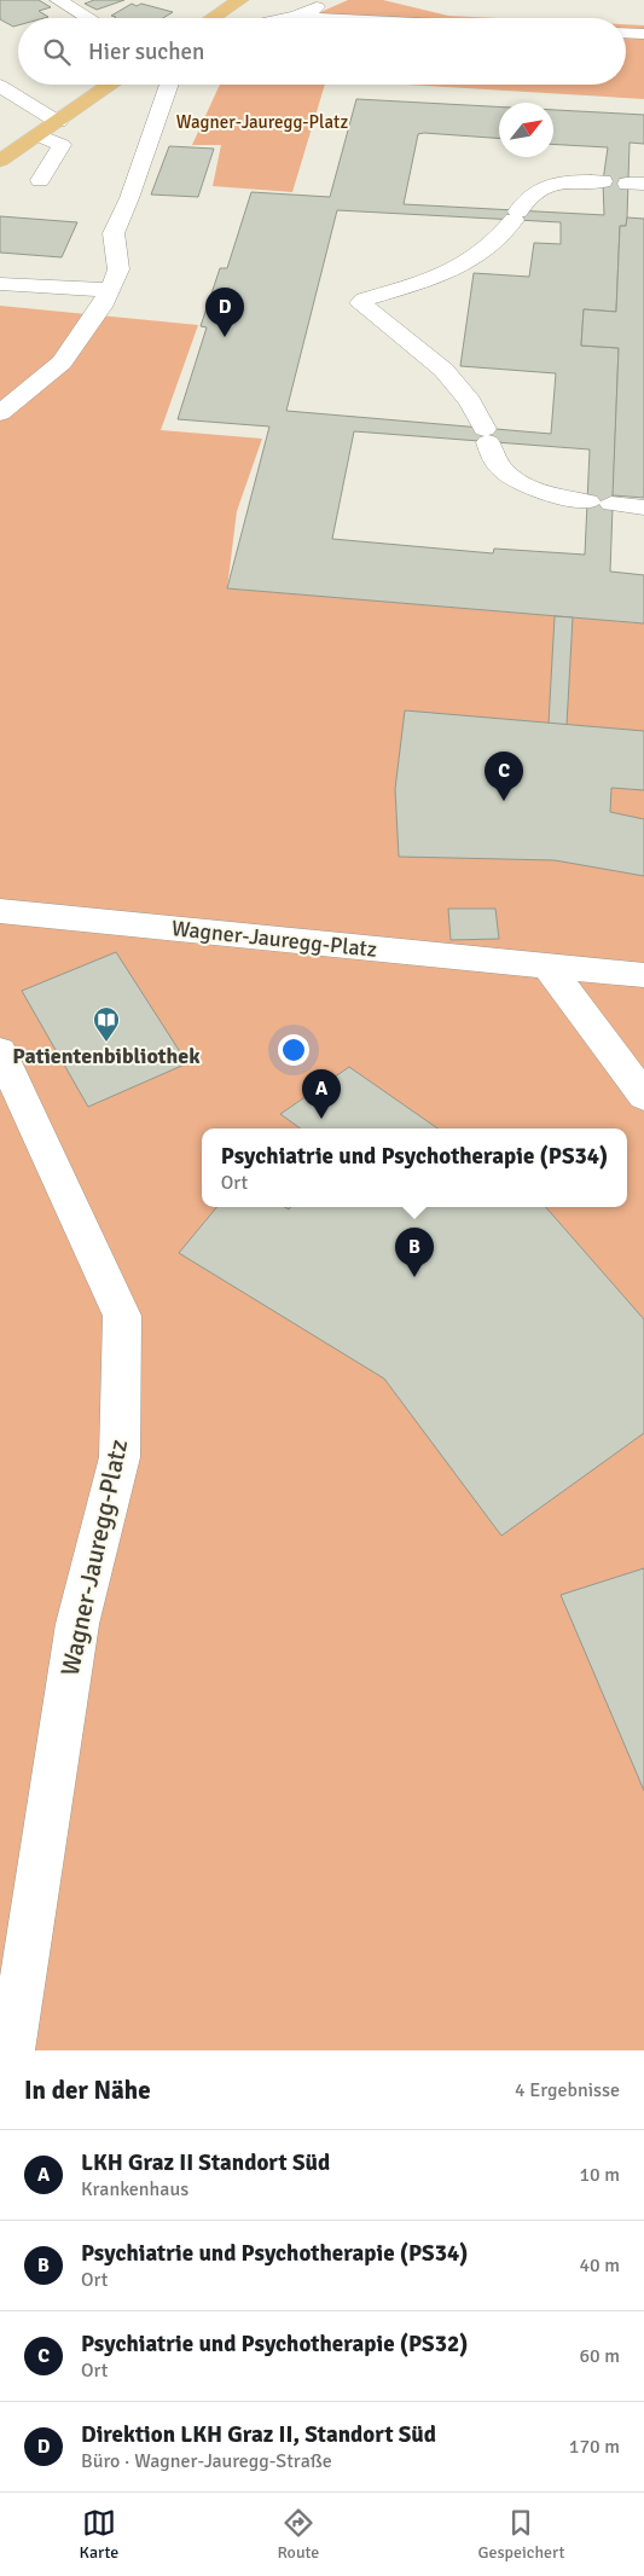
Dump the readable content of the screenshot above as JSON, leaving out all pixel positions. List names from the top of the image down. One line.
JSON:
{"streets":{"street":["Wagner-Jauregg-Platz"]},"parks":["Wagner-Jauregg-Platz"],"places":{"library":["Patientenbibliothek"]},"north":"top right","page":{"search":"Hier suchen","pins":["D","C","A","B"],"popup":["Psychiatrie und Psychotherapie (PS34)","Ort"],"heading":["In der Nähe","4 Ergebnisse"],"list":[{"mark":"A","name":"LKH Graz II Standort Süd","note":"Krankenhaus","value":"10 m"},{"mark":"B","name":"Psychiatrie und Psychotherapie (PS34)","note":"Ort","value":"40 m"},{"mark":"C","name":"Psychiatrie und Psychotherapie (PS32)","note":"Ort","value":"60 m"},{"mark":"D","name":"Direktion LKH Graz II, Standort Süd","note":"Büro · Wagner-Jauregg-Straße","value":"170 m"}],"nav":["Karte","Route","Gespeichert"]}}
